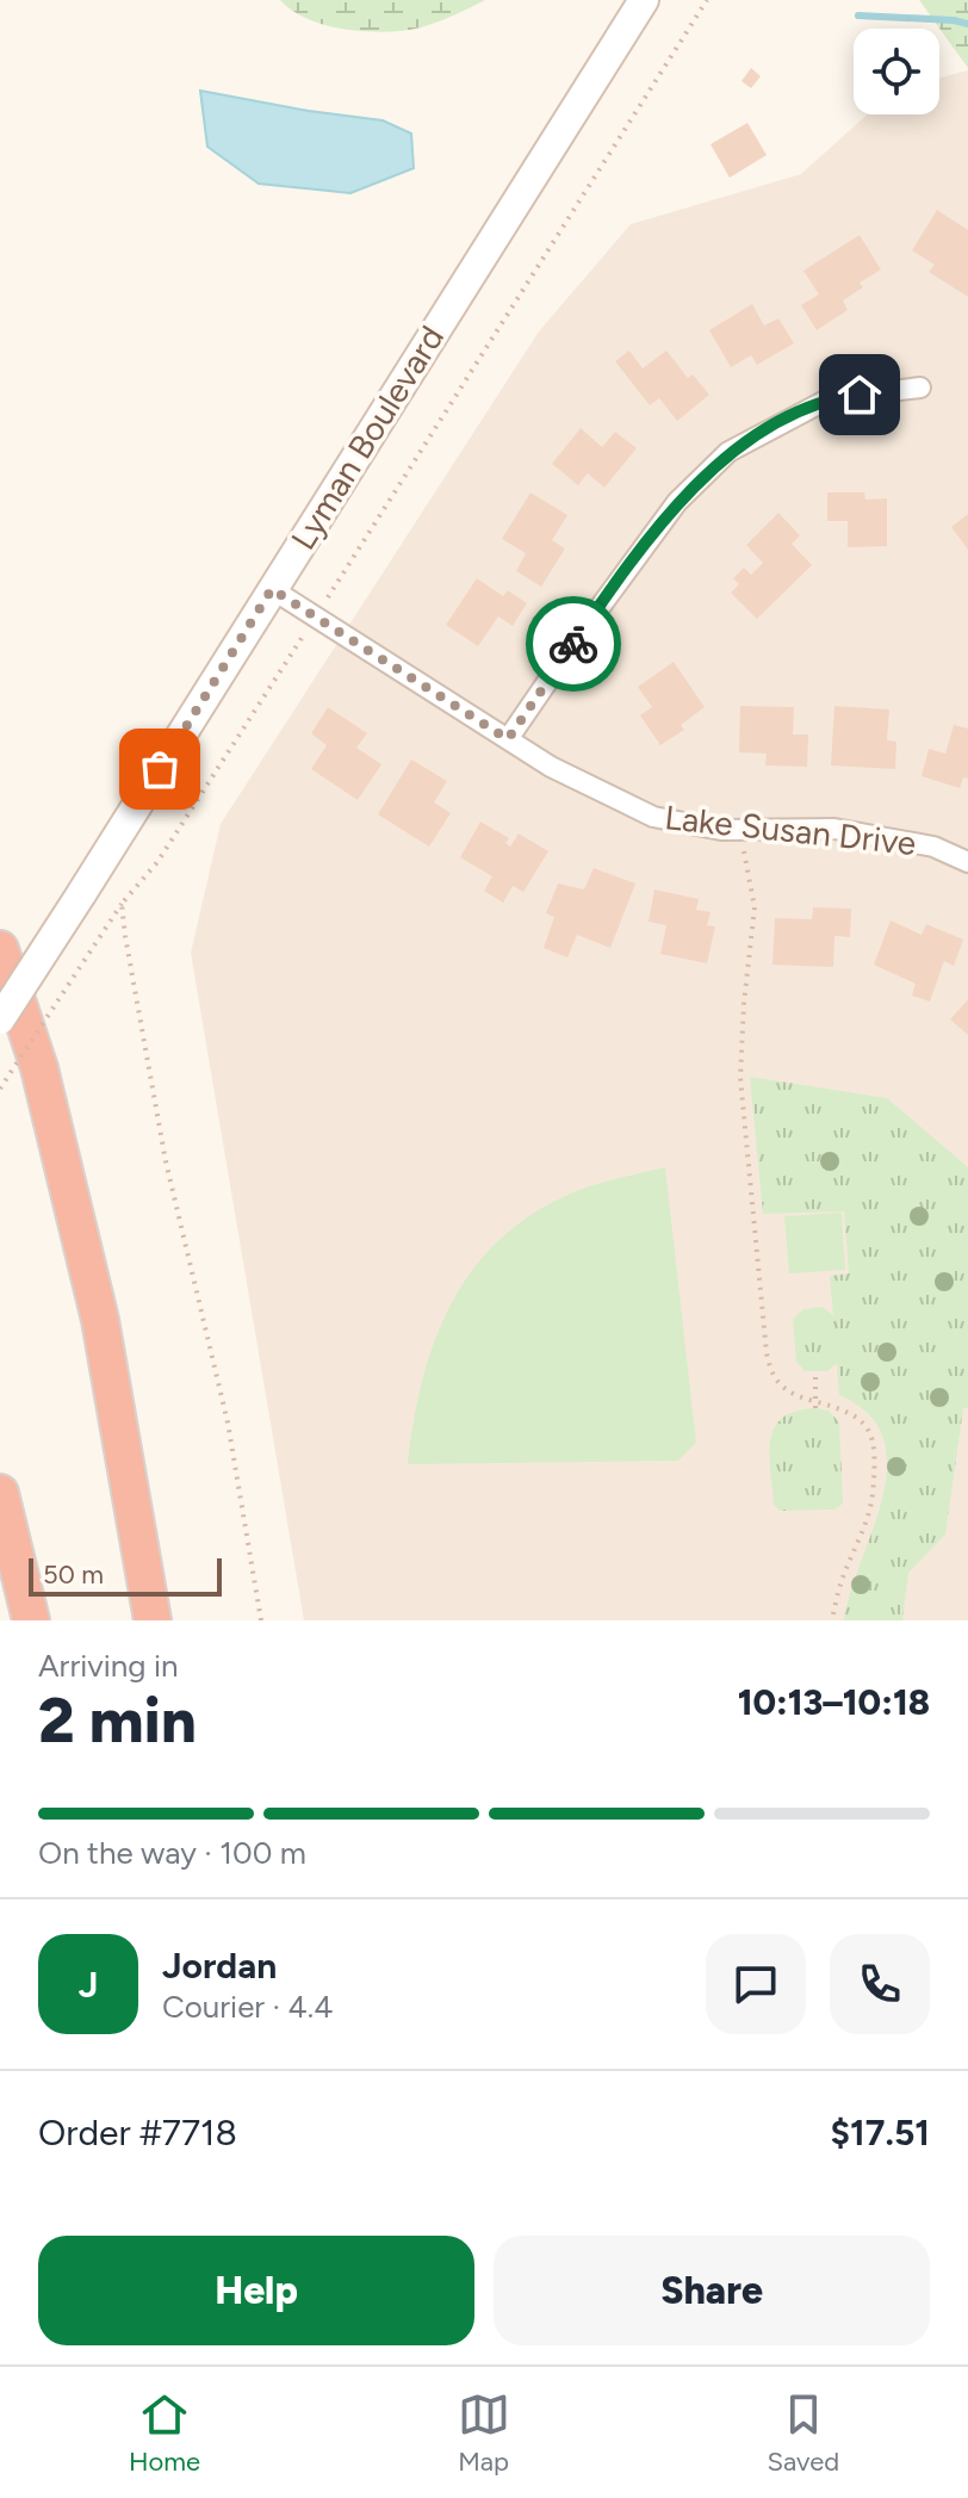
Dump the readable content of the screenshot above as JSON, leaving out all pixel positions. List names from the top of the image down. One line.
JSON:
{"streets":{"main road":["Lyman Boulevard"],"street":["Lake Susan Drive"]},"crossings":[["Lyman Boulevard","Lake Susan Drive"]],"scale_bar":"50 m","page":{"scale":"50 m","heading":["2 min","Arriving in","10:13–10:18"],"panel":["Jordan","Courier · 4.4","Order #7718","$17.51"],"bar":"On the way · 100 m","round":"J","buttons":["Help","Share"],"tabs":["Home","Map","Saved"]}}
